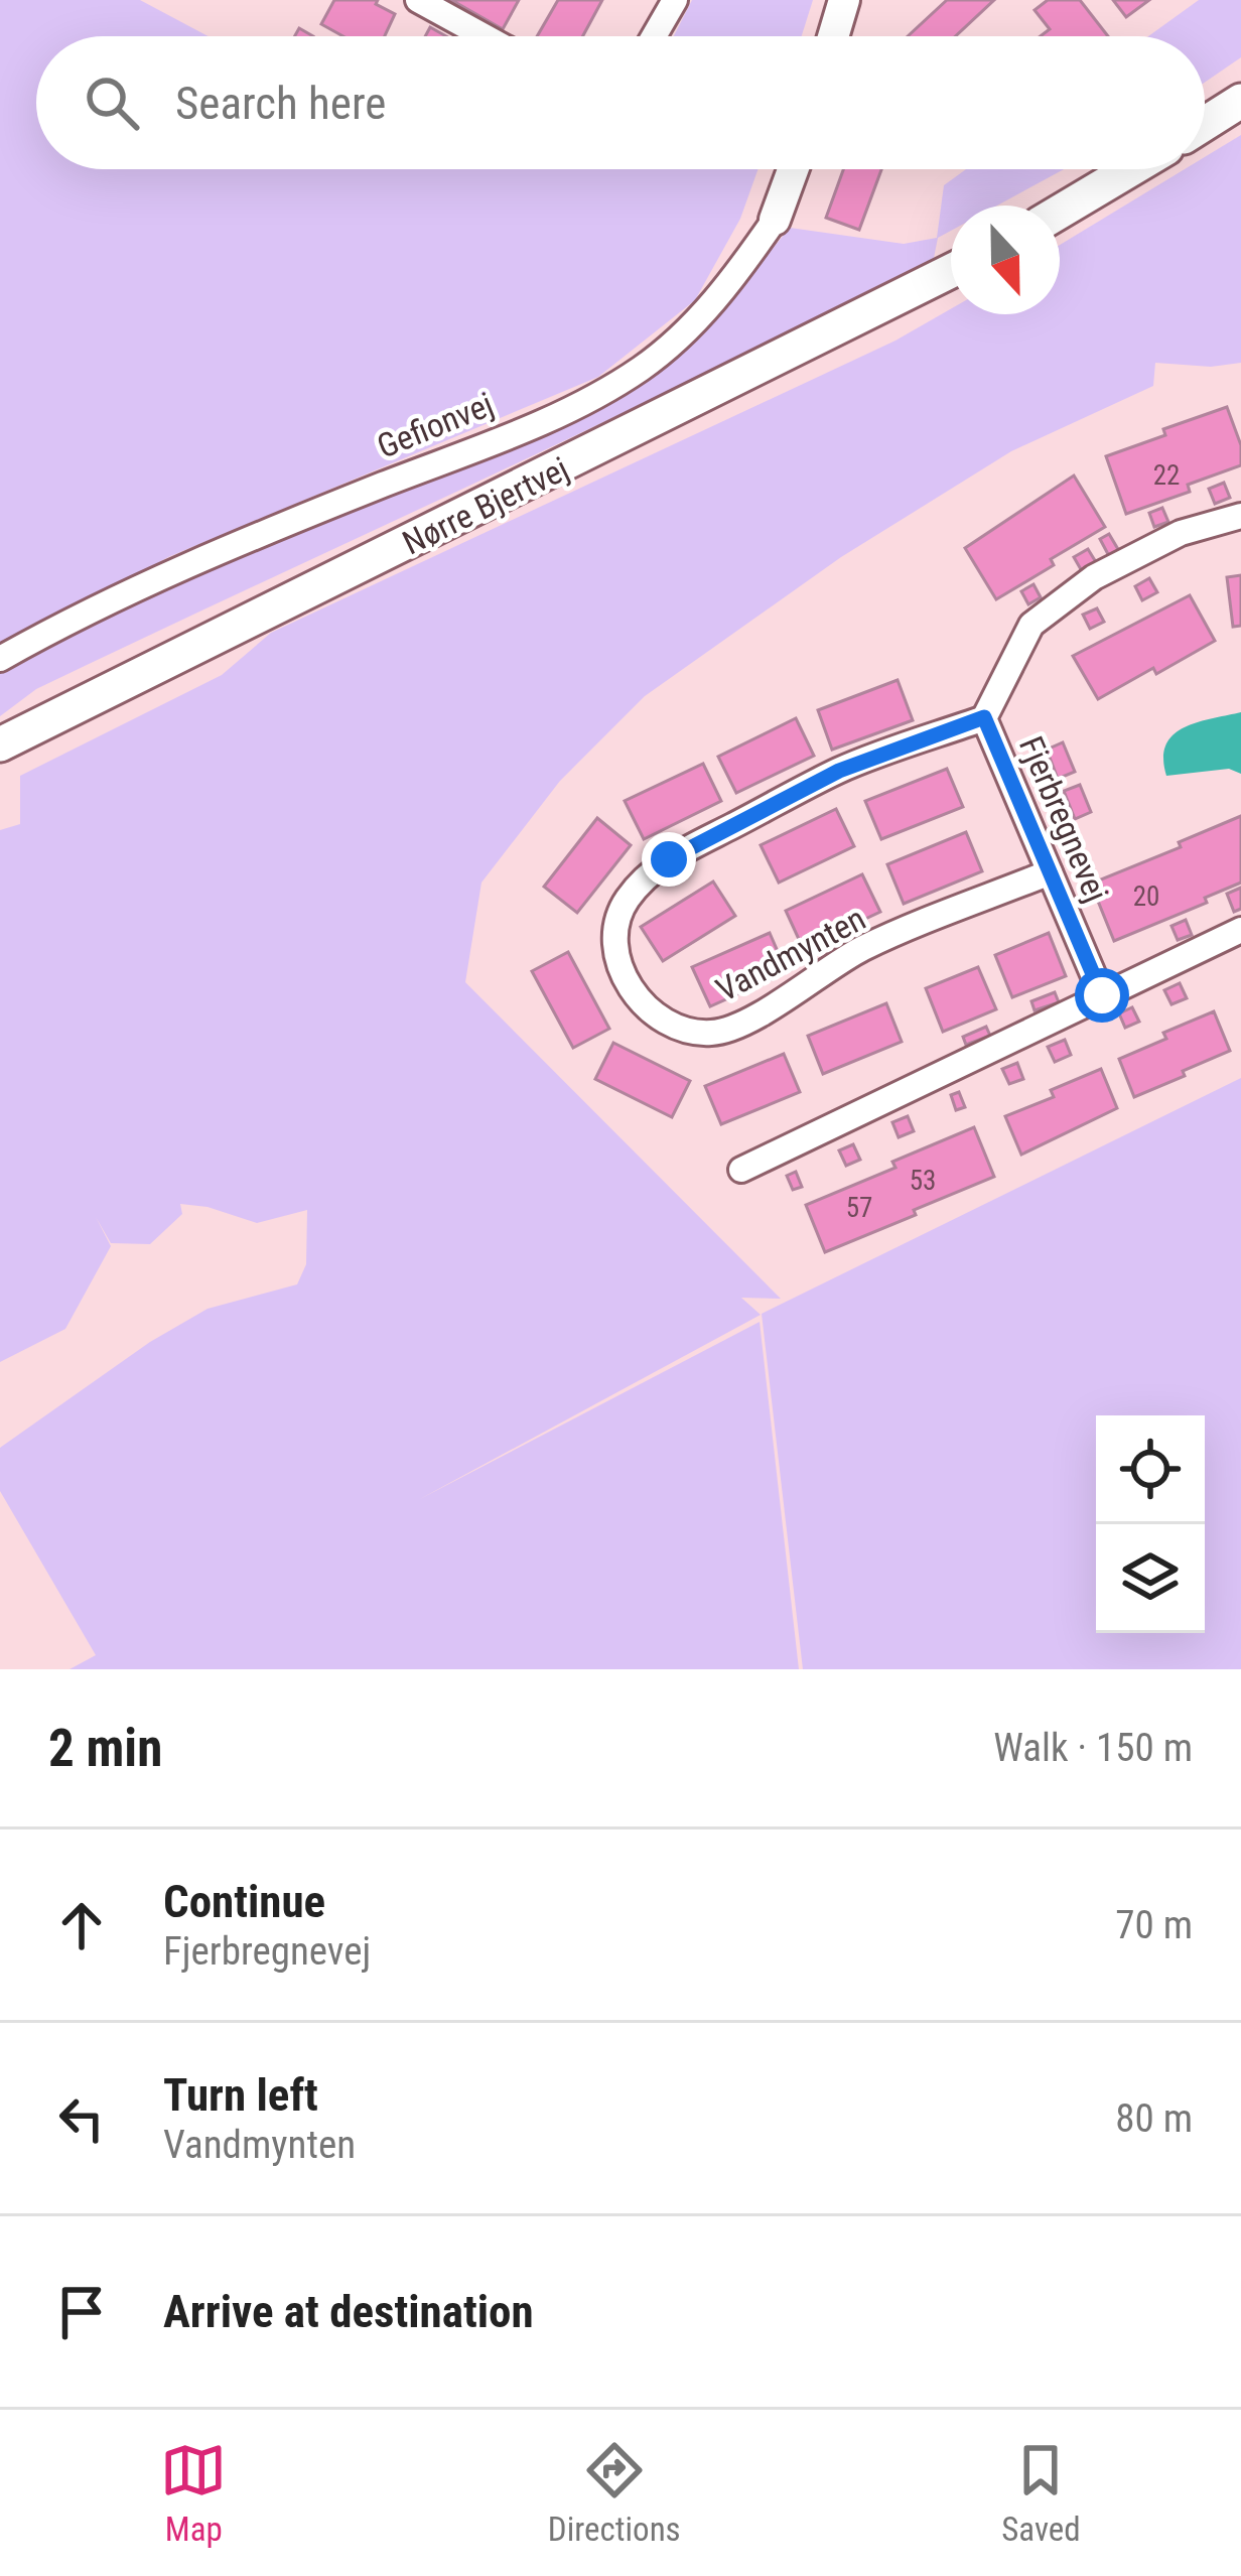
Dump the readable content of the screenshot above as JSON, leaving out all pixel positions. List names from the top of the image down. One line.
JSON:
{"streets":{"main road":["Nørre Bjertvej"],"street":["Gefionvej","Fjerbregnevej","Vandmynten"]},"crossings":[["Fjerbregnevej","Vandmynten"]],"house_numbers":["22","20","53","57"],"north":"bottom","page":{"search":"Search here","heading":["2 min","Walk · 150 m"],"list":[["Continue","Fjerbregnevej","70 m"],["Turn left","Vandmynten","80 m"],"Arrive at destination"],"nav":["Map","Directions","Saved"]}}
